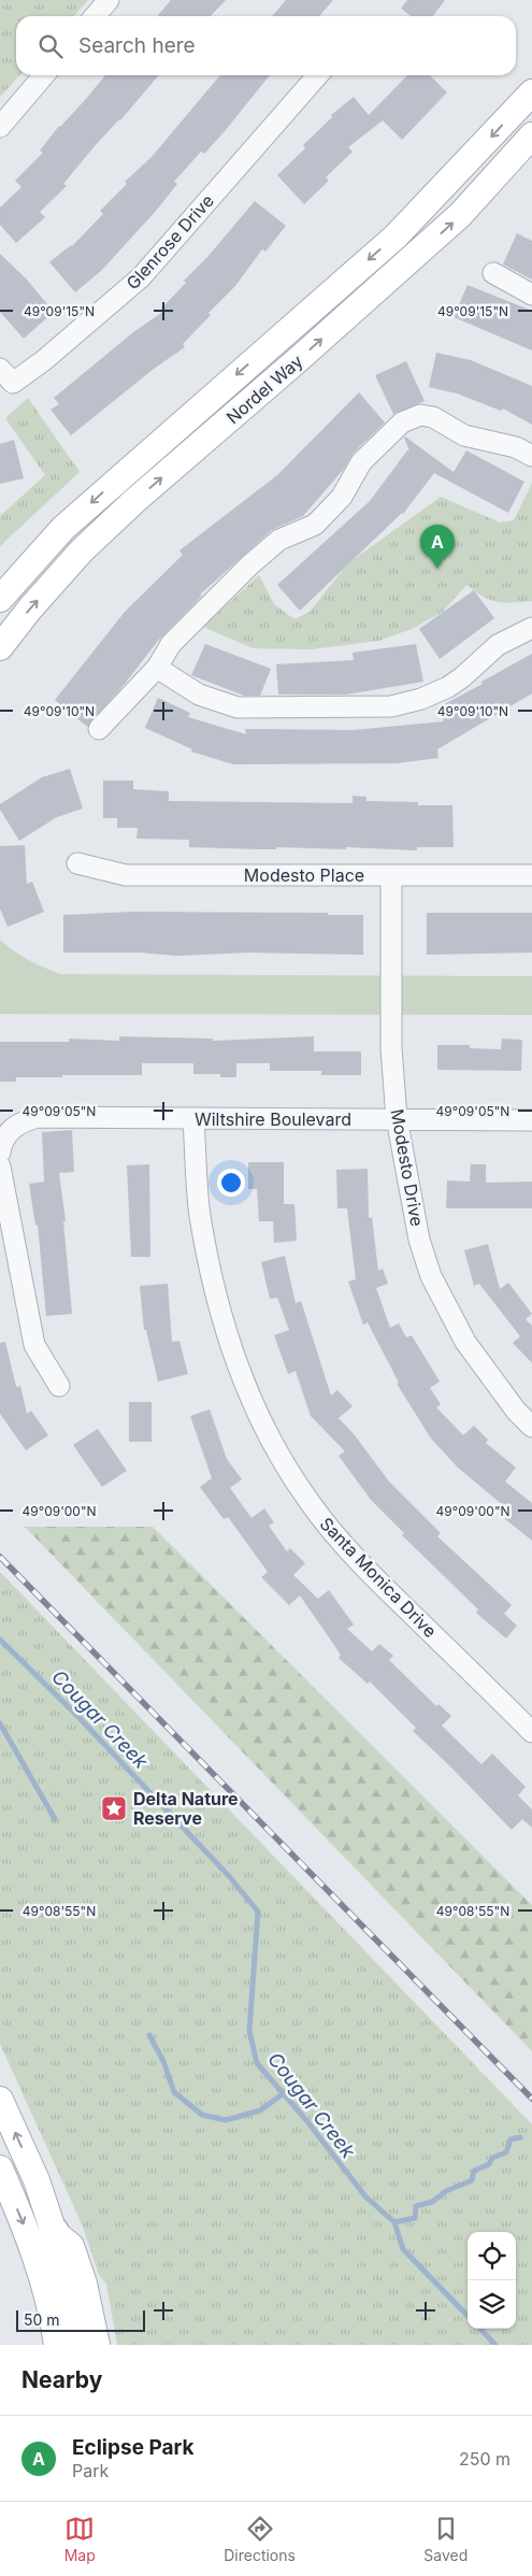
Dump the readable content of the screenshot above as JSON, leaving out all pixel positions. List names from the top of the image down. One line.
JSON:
{"streets":{"main road":["Nordel Way"],"street":["Glenrose Drive","Modesto Place","Wiltshire Boulevard","Modesto Drive","Santa Monica Drive"]},"crossings":[["Modesto Place","Modesto Drive"],["Wiltshire Boulevard","Modesto Drive"],["Wiltshire Boulevard","Santa Monica Drive"]],"water":["Cougar Creek"],"places":{"place":["Delta Nature Reserve"]},"scale_bar":"50 m","page":{"search":"Search here","pins":"A","scale":"50 m","heading":"Nearby","list":[{"mark":"A","name":"Eclipse Park","note":"Park","value":"250 m"}],"nav":["Map","Directions","Saved"]},"coordinates":["49°09'15\"N","49°09'10\"N","49°09'05\"N","49°09'00\"N","49°08'55\"N"]}
